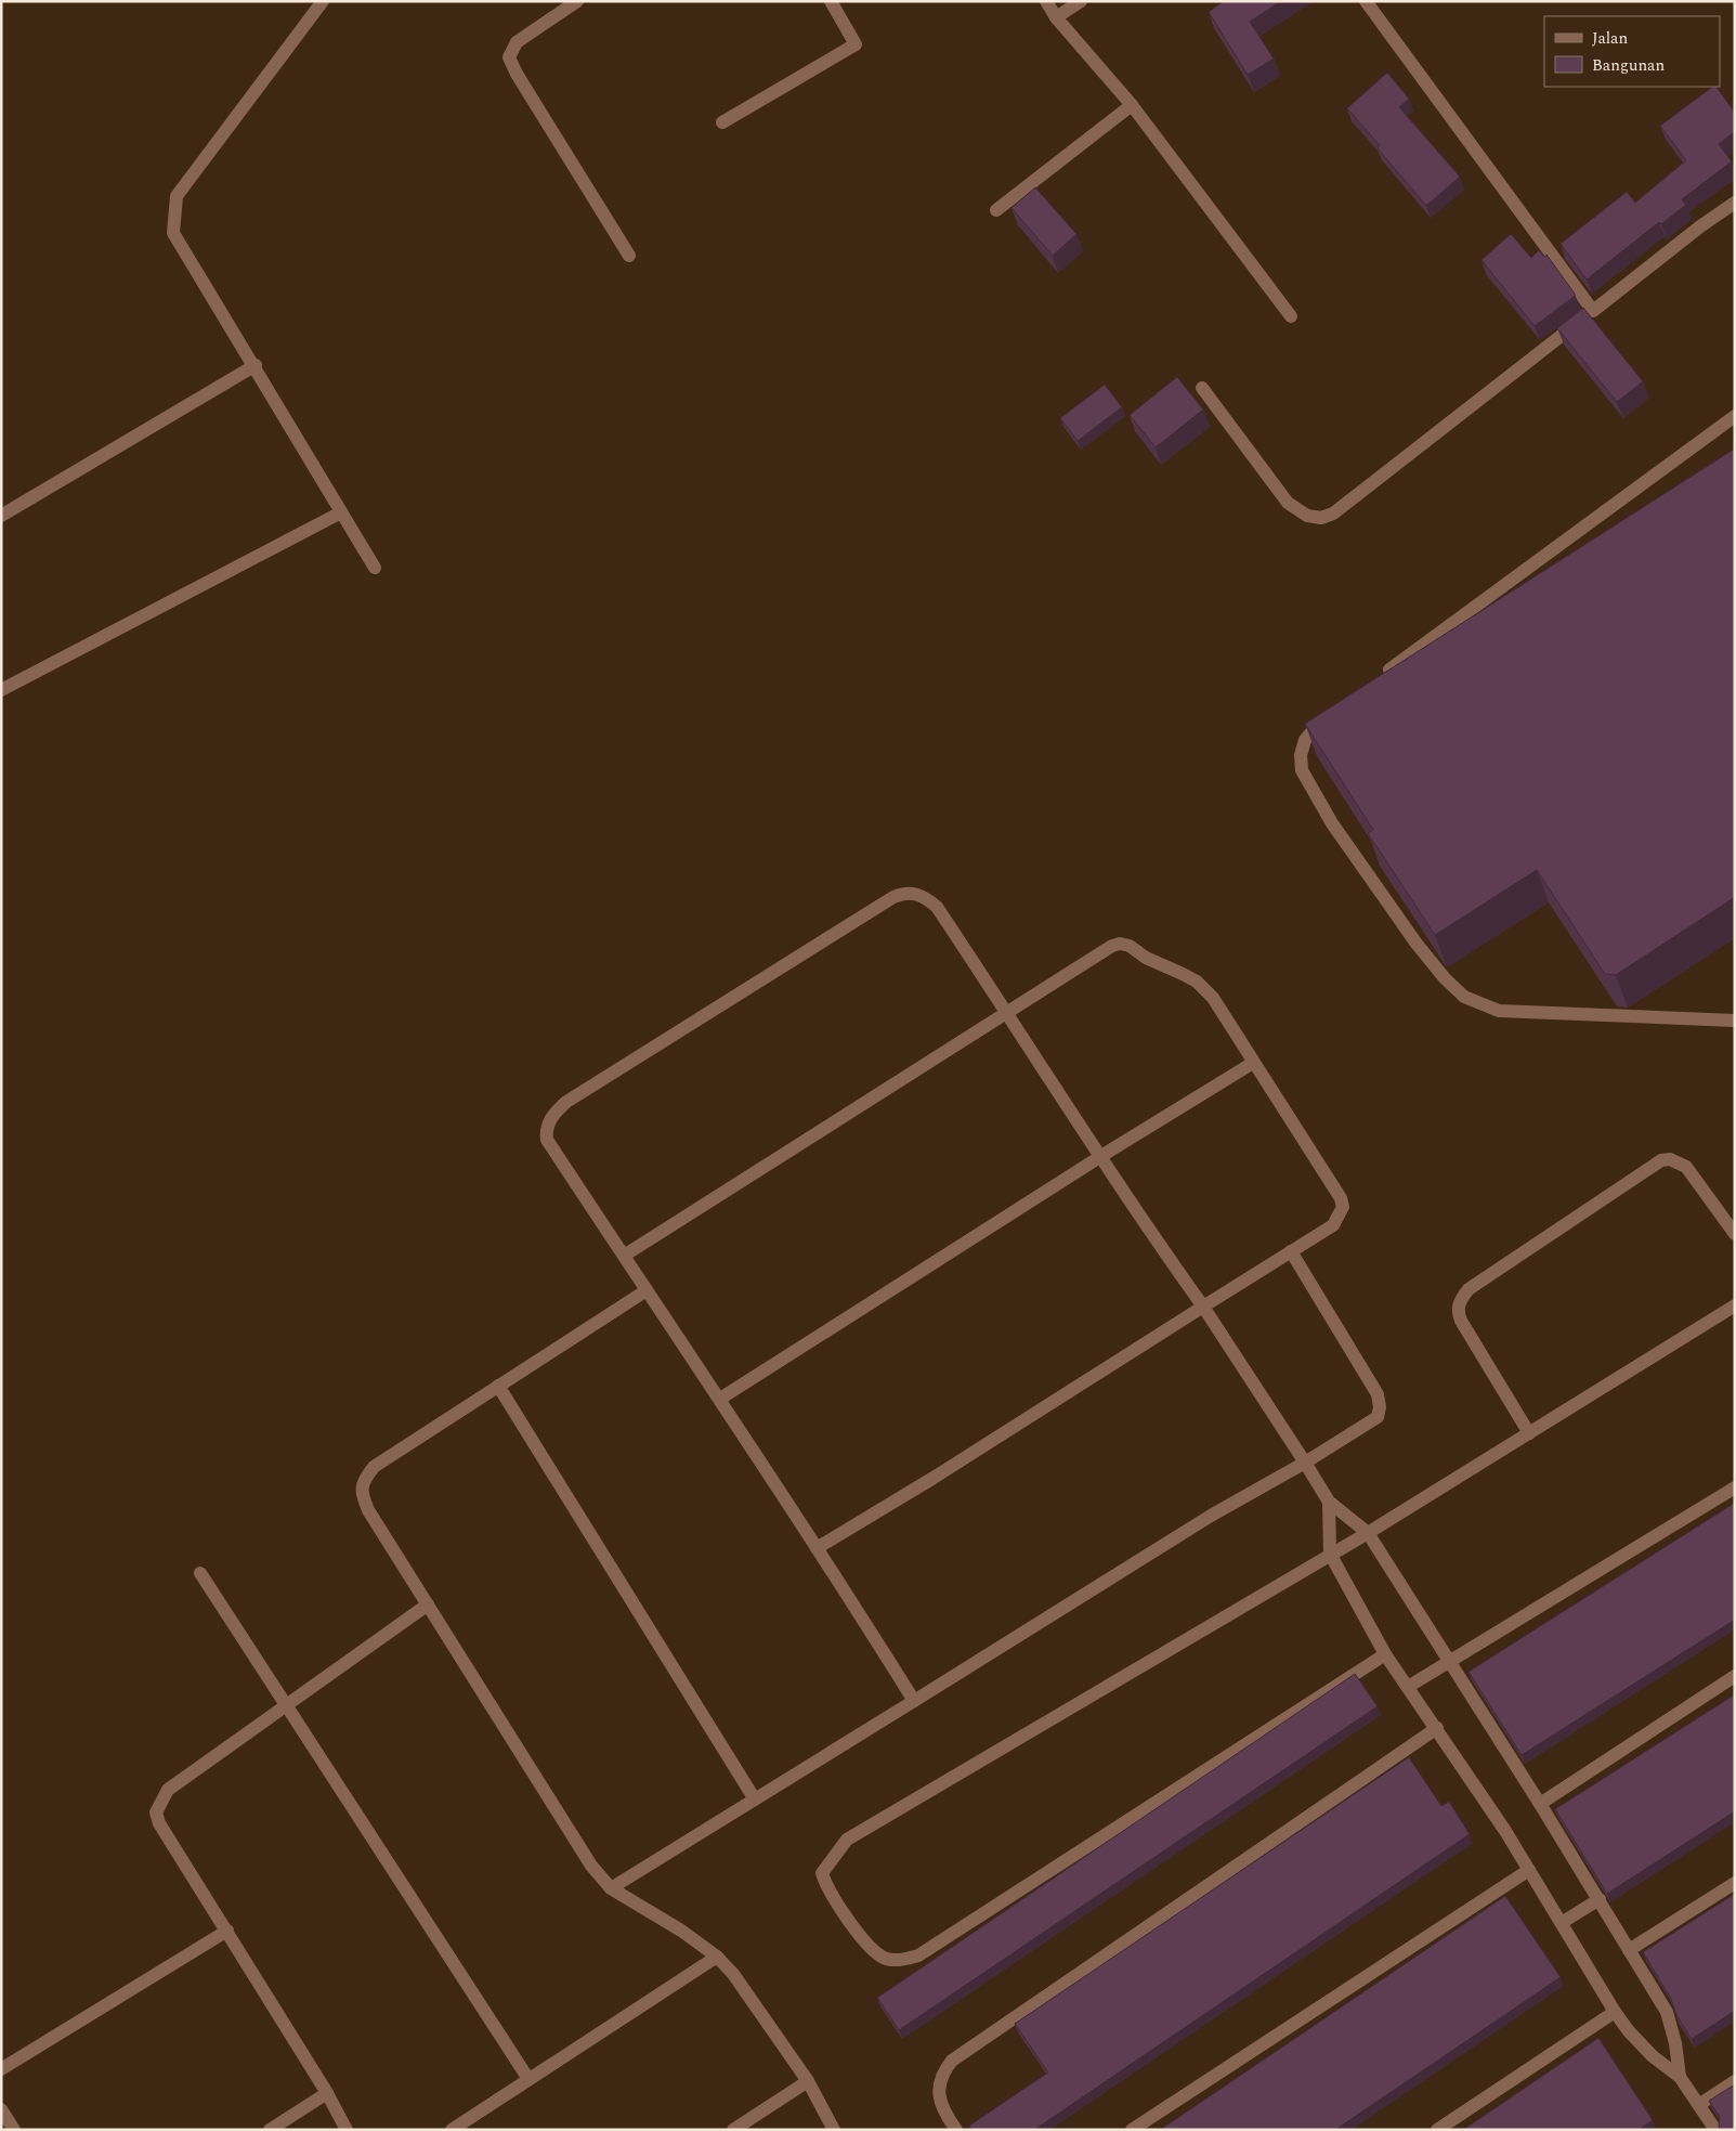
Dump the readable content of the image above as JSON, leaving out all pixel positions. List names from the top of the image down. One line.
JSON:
{"legend":["Jalan","Bangunan"]}
